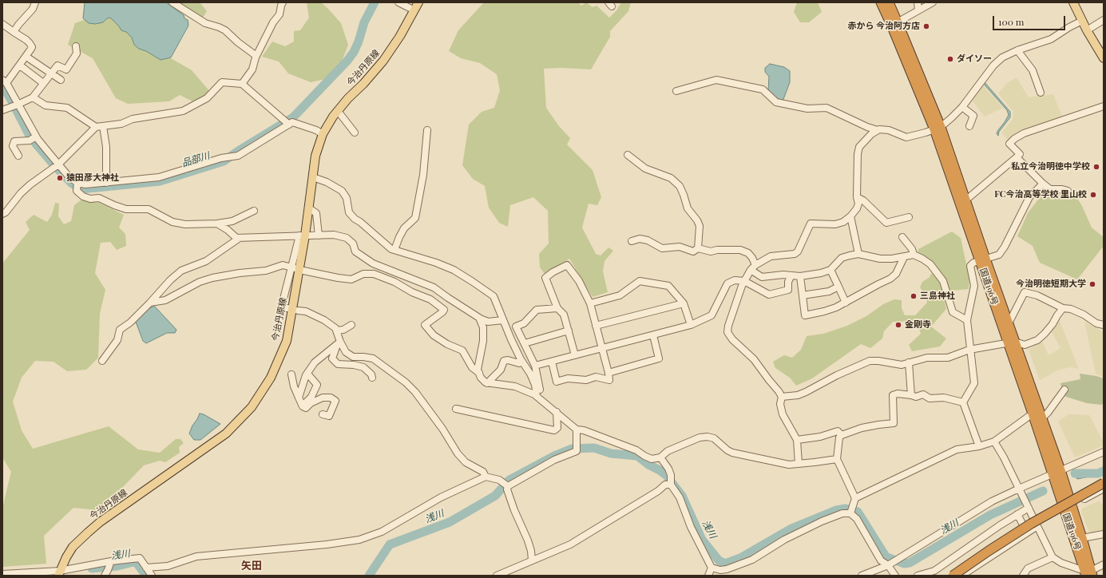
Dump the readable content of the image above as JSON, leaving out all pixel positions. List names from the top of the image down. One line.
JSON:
{"streets":{"highway":["国道196号"],"main road":["今治丹原線"]},"districts":["矢田"],"water":["品部川","浅川"],"places":["赤から 今治阿方店","ダイソー","私立今治明徳中学校","猿田彦大神社","FC今治高等学校 里山校","今治明徳短期大学","三島神社","金剛寺"],"scale_bar":"100 m"}
